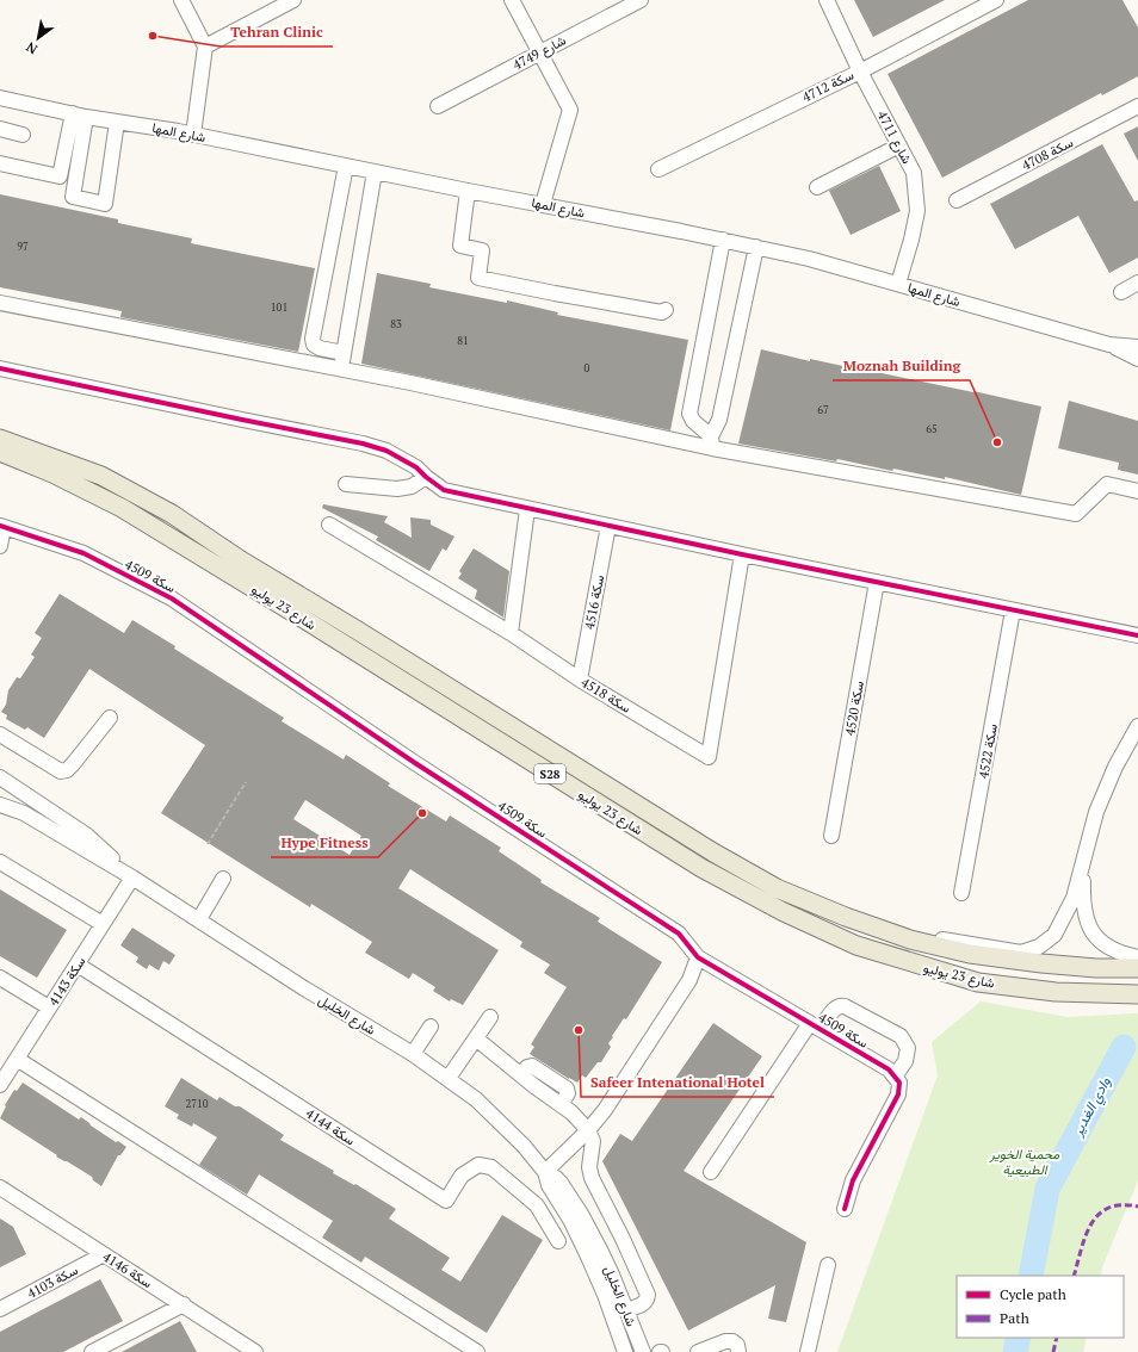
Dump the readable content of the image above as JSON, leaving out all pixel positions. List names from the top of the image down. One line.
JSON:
{"streets":{"main road":["شارع 23 يوليو","S28"],"street":["4749 شارع","سكة 4712","شارع المها","4711 شارع","سكة 4708","سكة 4509","سكة 4516","سكة 4518","سكة 4520","سكة 4522","سكة 4143","شارع الخليل","سكة 4144","سكة 4146","سكة 4103"]},"crossings":[["سكة 4712","4711 شارع"],["شارع المها","4711 شارع"],["سكة 4516","سكة 4518"],["سكة 4143","شارع الخليل"],["سكة 4143","سكة 4144"],["سكة 4146","سكة 4103"]],"water":["وادي الغدير"],"parks":["محمية الخوير الطبيعية"],"places":["Tehran Clinic","Moznah Building","Hype Fitness","Safeer Intenational Hotel"],"house_numbers":["97","101","83","81","0","67","65","2710"],"legend":["Cycle path","Path"],"north":"bottom left"}
